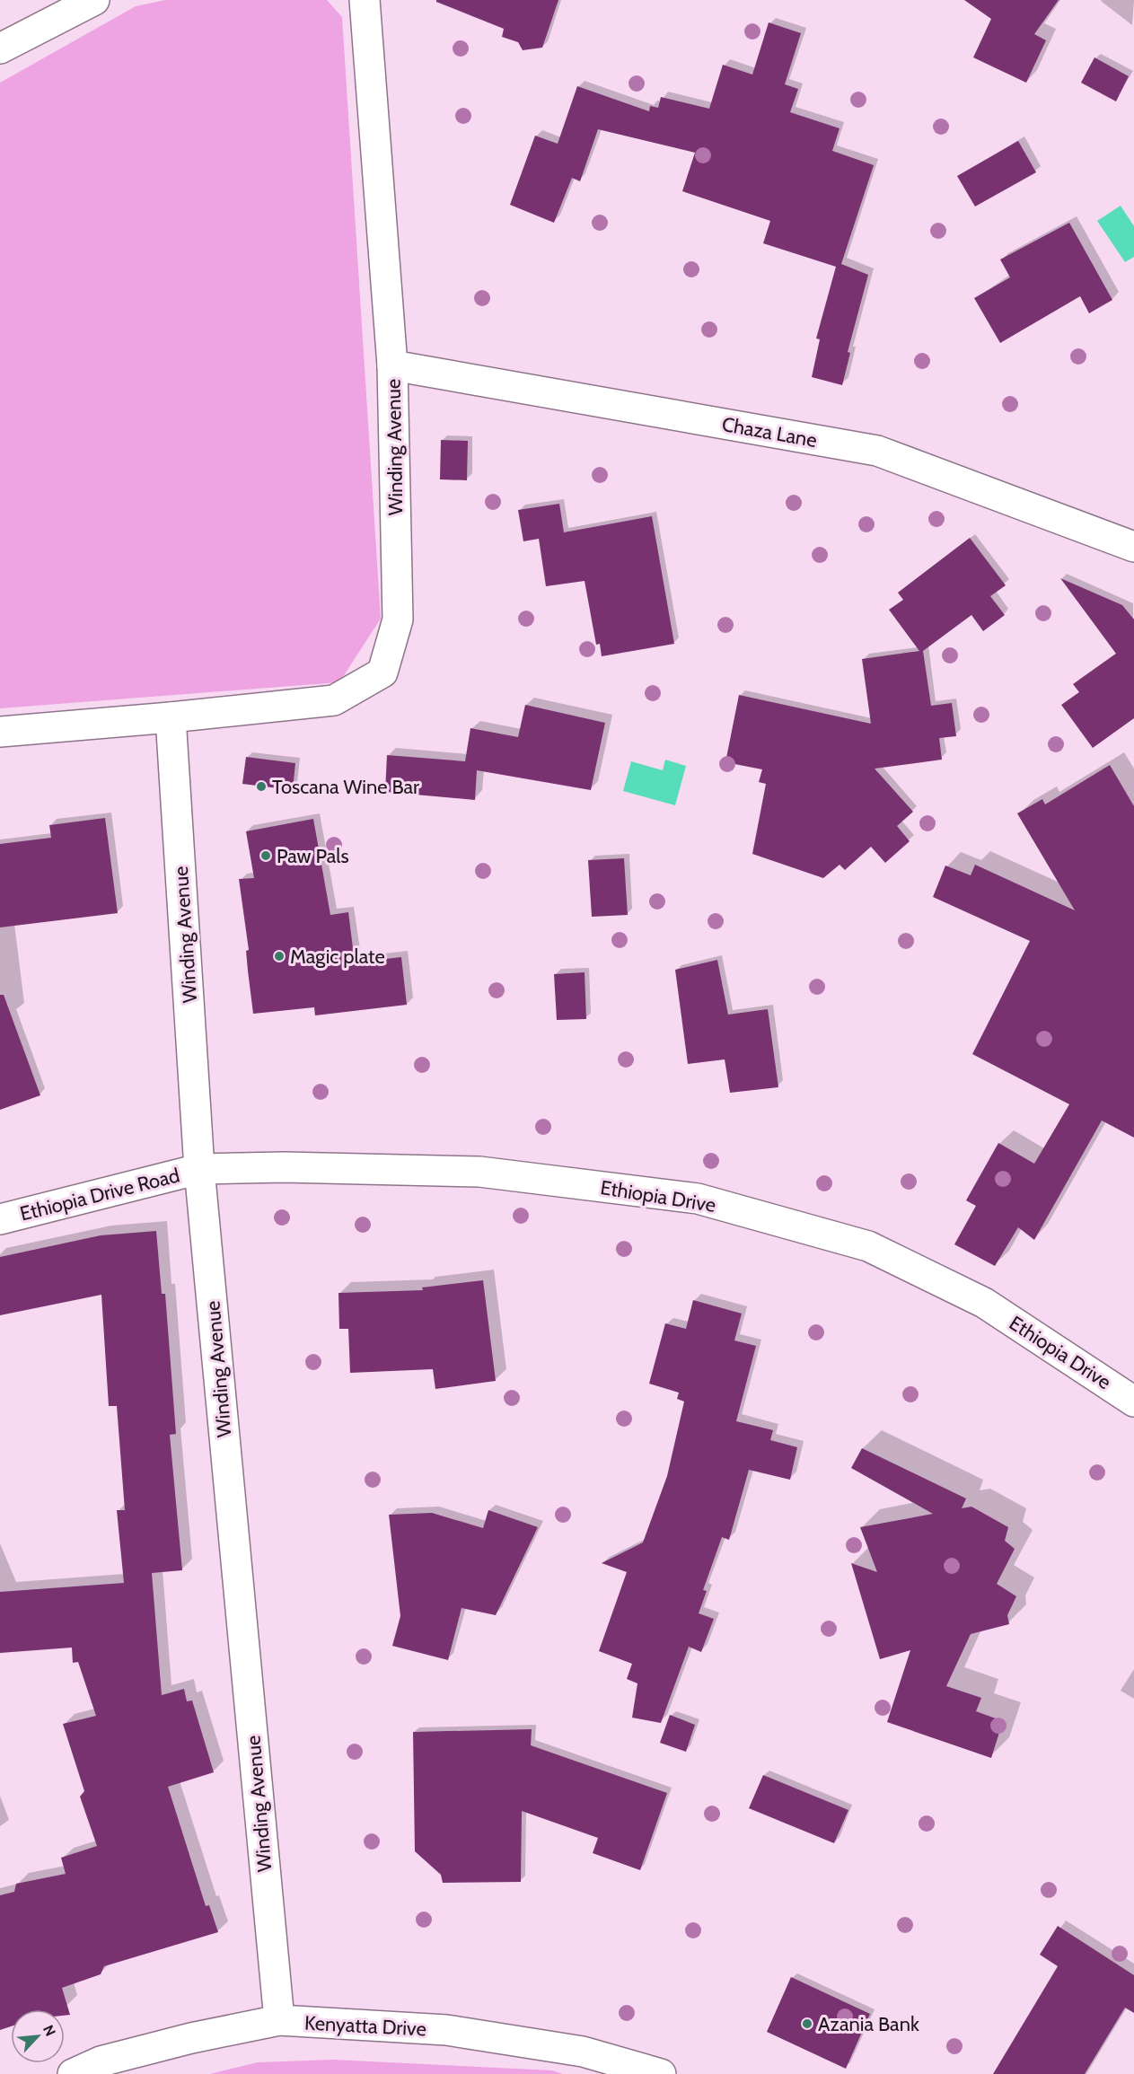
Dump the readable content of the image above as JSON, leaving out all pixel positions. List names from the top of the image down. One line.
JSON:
{"streets":{"street":["Chaza Lane","Winding Avenue","Ethiopia Drive Road","Ethiopia Drive","Kenyatta Drive"]},"crossings":[["Chaza Lane","Winding Avenue"],["Winding Avenue","Ethiopia Drive Road"],["Winding Avenue","Ethiopia Drive"],["Winding Avenue","Kenyatta Drive"],["Ethiopia Drive Road","Ethiopia Drive"]],"places":["Toscana Wine Bar","Paw Pals","Magic plate","Azania Bank"],"north":"top right"}
